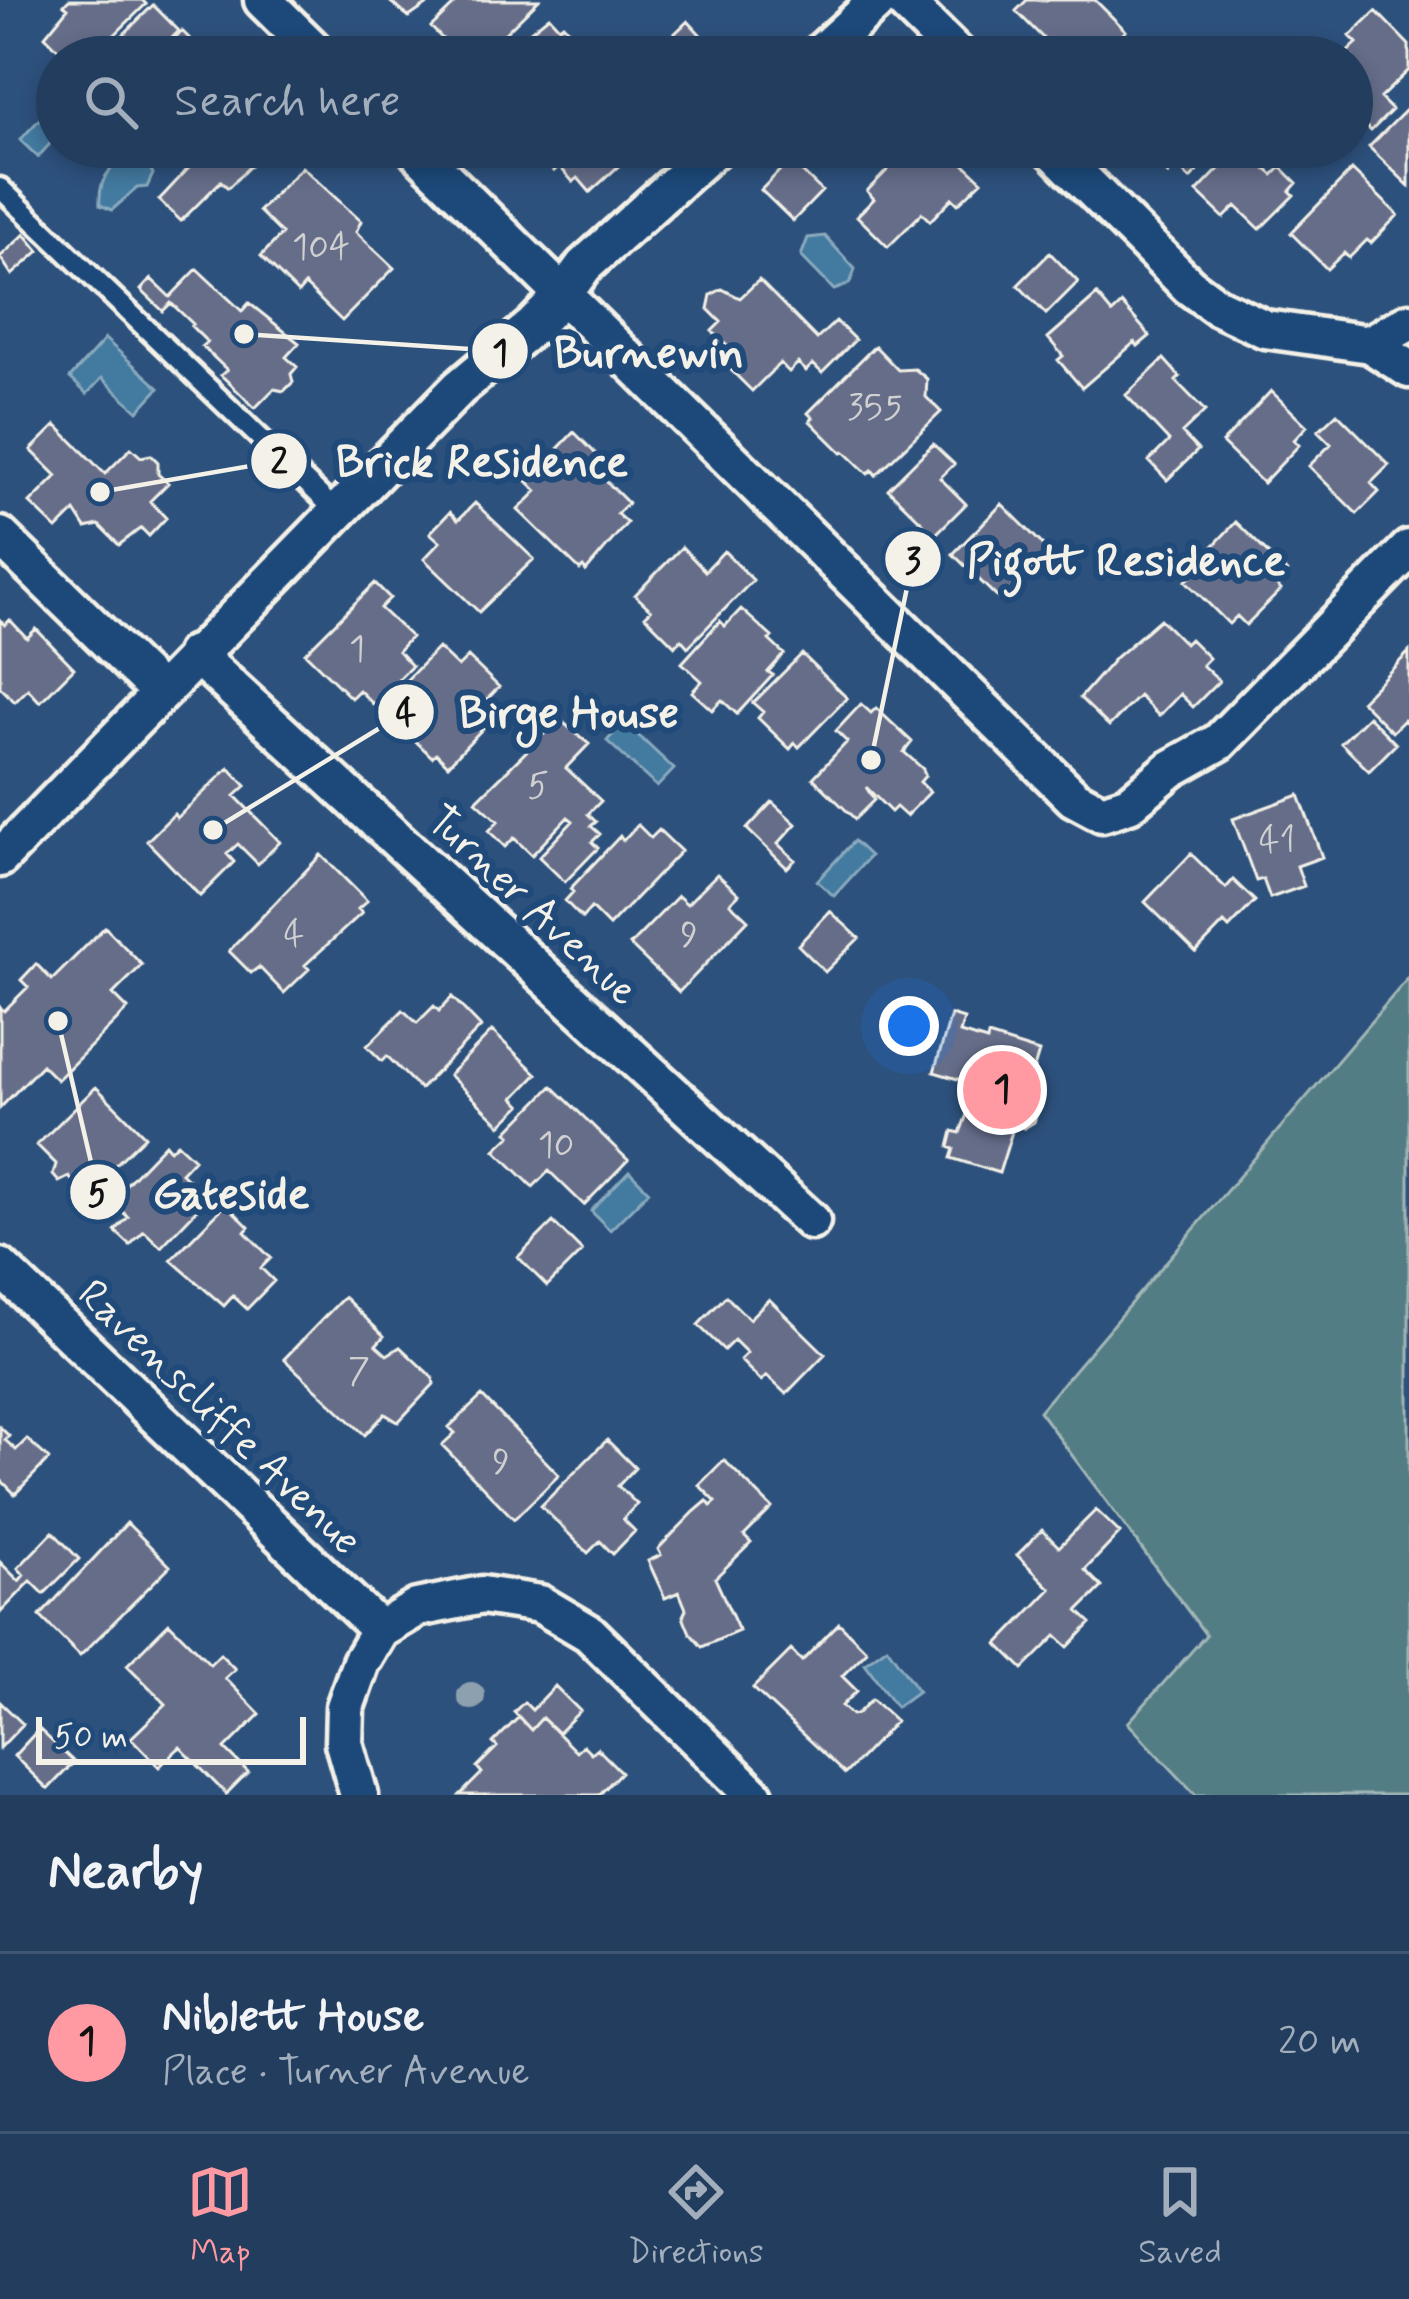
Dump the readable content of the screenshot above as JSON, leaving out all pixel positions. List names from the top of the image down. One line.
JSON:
{"streets":{"street":["Turner Avenue","Ravenscliffe Avenue"]},"places":["Burnewin","Brick Residence","Pigott Residence","Birge House","Gateside"],"house_numbers":["104","355","1","5","41","4","9","10","7","9"],"scale_bar":"50 m","page":{"search":"Search here","pins":"1","scale":"50 m","heading":"Nearby","list":[{"mark":"1","name":"Niblett House","note":"Place · Turner Avenue","value":"20 m"}],"nav":["Map","Directions","Saved"]}}
